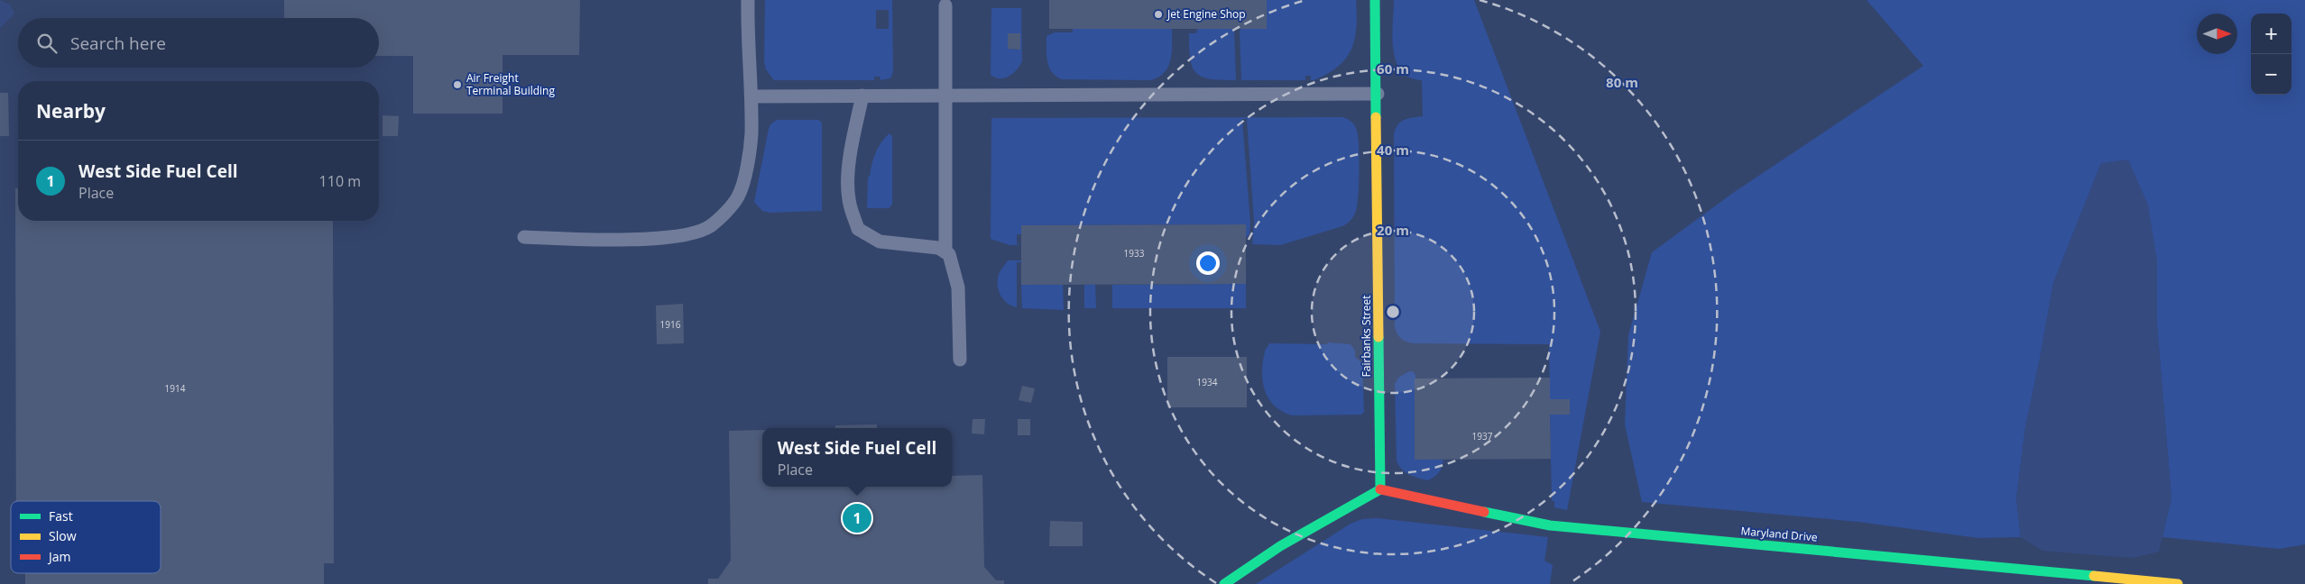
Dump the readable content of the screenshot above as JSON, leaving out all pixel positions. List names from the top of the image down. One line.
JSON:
{"streets":{"street":["Fairbanks Street","Maryland Drive"]},"crossings":[["Fairbanks Street","Maryland Drive"]],"places":["Jet Engine Shop","Air Freight Terminal Building"],"house_numbers":["1933","1916","1934","1914","1937"],"legend":["Fast","Slow","Jam"],"north":"right","page":{"map_buttons":["+","−"],"search":"Search here","heading":"Nearby","list":[{"mark":"1","name":"West Side Fuel Cell","note":"Place","value":"110 m"}],"popup":["West Side Fuel Cell","Place"],"pins":"1"},"rings":["60 m","80 m","40 m","20 m"]}
